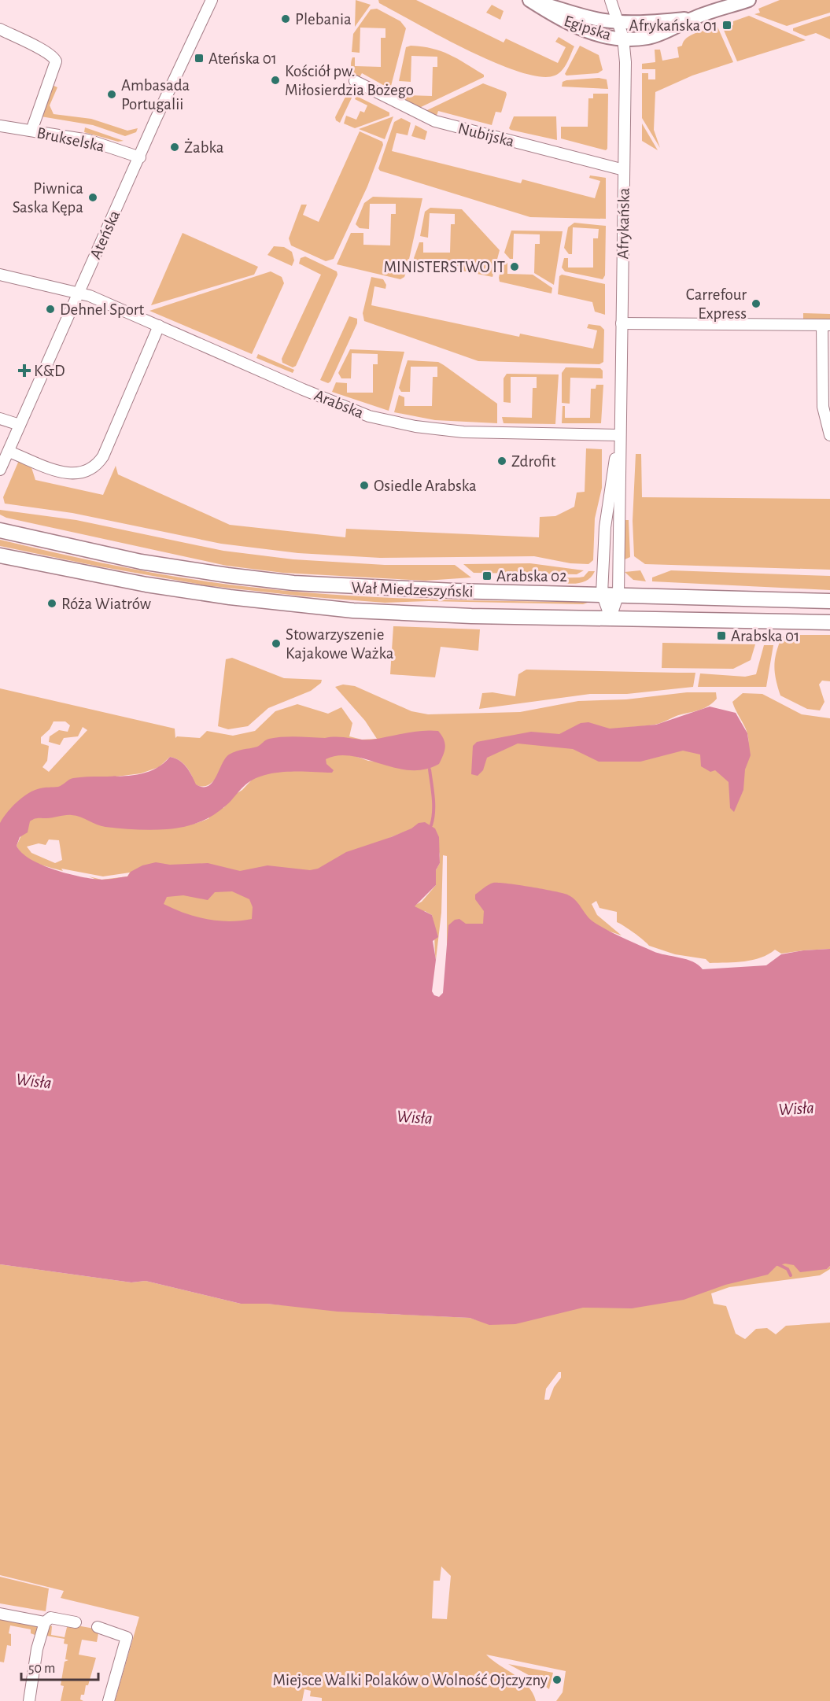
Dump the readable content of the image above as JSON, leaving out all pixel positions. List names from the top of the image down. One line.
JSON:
{"streets":{"main road":["Wał Miedzeszyński"],"street":["Egipska","Nubijska","Brukselska","Afrykańska","Ateńska","Arabska"]},"crossings":[["Egipska","Afrykańska"],["Nubijska","Afrykańska"],["Brukselska","Ateńska"],["Afrykańska","Arabska"],["Afrykańska","Wał Miedzeszyński"],["Ateńska","Arabska"]],"water":["Wisła"],"places":{"other":["Plebania","Kościół pw. Miłosierdzia Bożego","Ambasada Portugalii","Żabka","Piwnica Saska Kępa","MINISTERSTWO IT","Carrefour Express","Dehnel Sport","Zdrofit","Osiedle Arabska","Róża Wiatrów","Stowarzyszenie Kajakowe Ważka","Miejsce Walki Polaków o Wolność Ojczyzny"],"transit":["Afrykańska 01","Ateńska 01","Arabska 02","Arabska 01"],"health":["K&D"]},"scale_bar":"50 m"}
